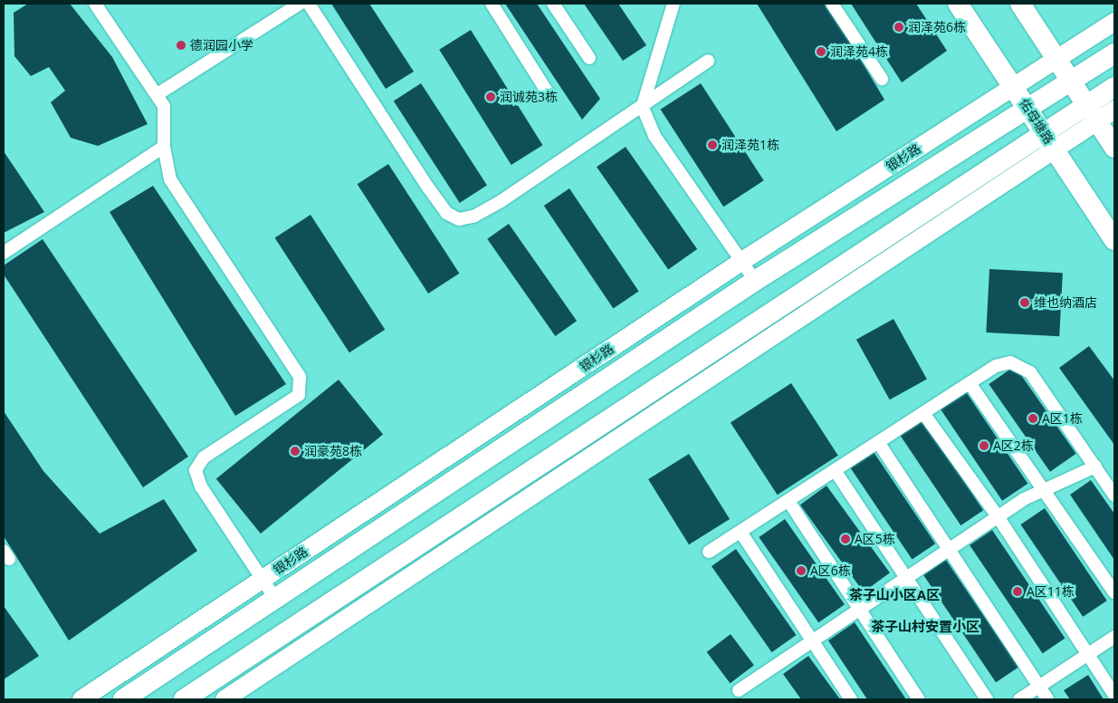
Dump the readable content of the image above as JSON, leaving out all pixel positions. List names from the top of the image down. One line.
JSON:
{"streets":{"main road":["佑母塘路","银杉路"]},"crossings":[["佑母塘路","银杉路"]],"districts":["茶子山小区A区","茶子山村安置小区"],"places":["润泽苑6栋","德润园小学","润泽苑4栋","润诚苑3栋","润泽苑1栋","维也纳酒店","A区1栋","A区2栋","润豪苑8栋","A区5栋","A区6栋","A区11栋"]}
